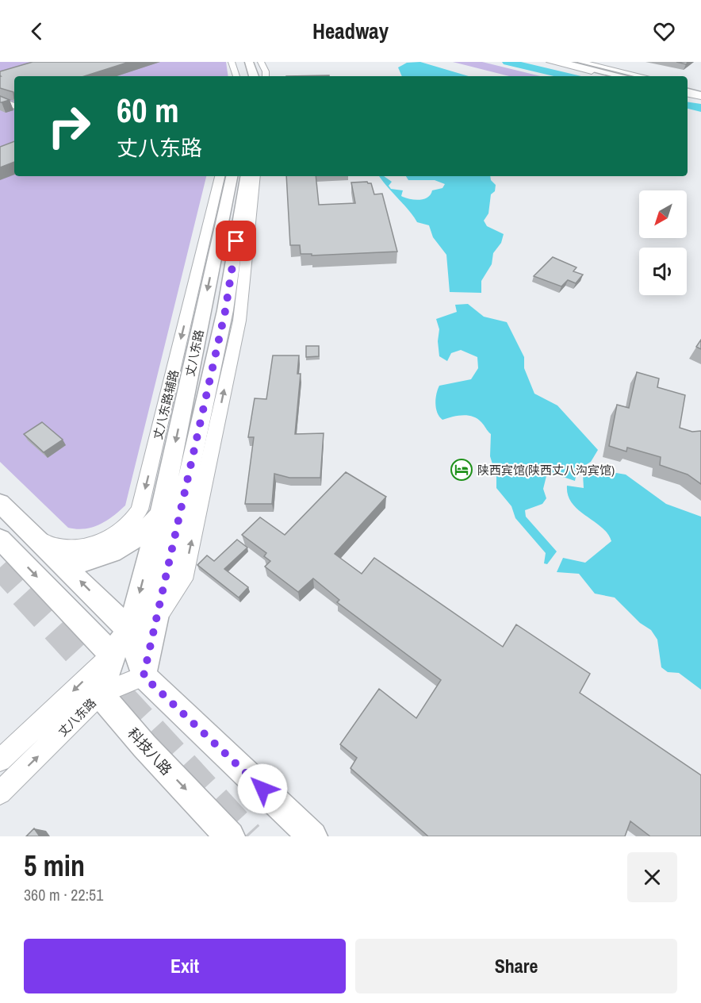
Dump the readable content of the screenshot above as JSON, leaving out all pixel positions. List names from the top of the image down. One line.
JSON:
{"streets":{"main road":["丈八东路","科技八路"],"street":["丈八东路辅路"]},"crossings":[["丈八东路","科技八路"]],"places":{"hotel":["陕西宾馆(陕西丈八沟宾馆)"]},"north":"bottom left","page":{"header":"Headway","turn":["60 m","丈八东路"],"heading":["5 min","360 m · 22:51"],"buttons":["Exit","Share"]}}
